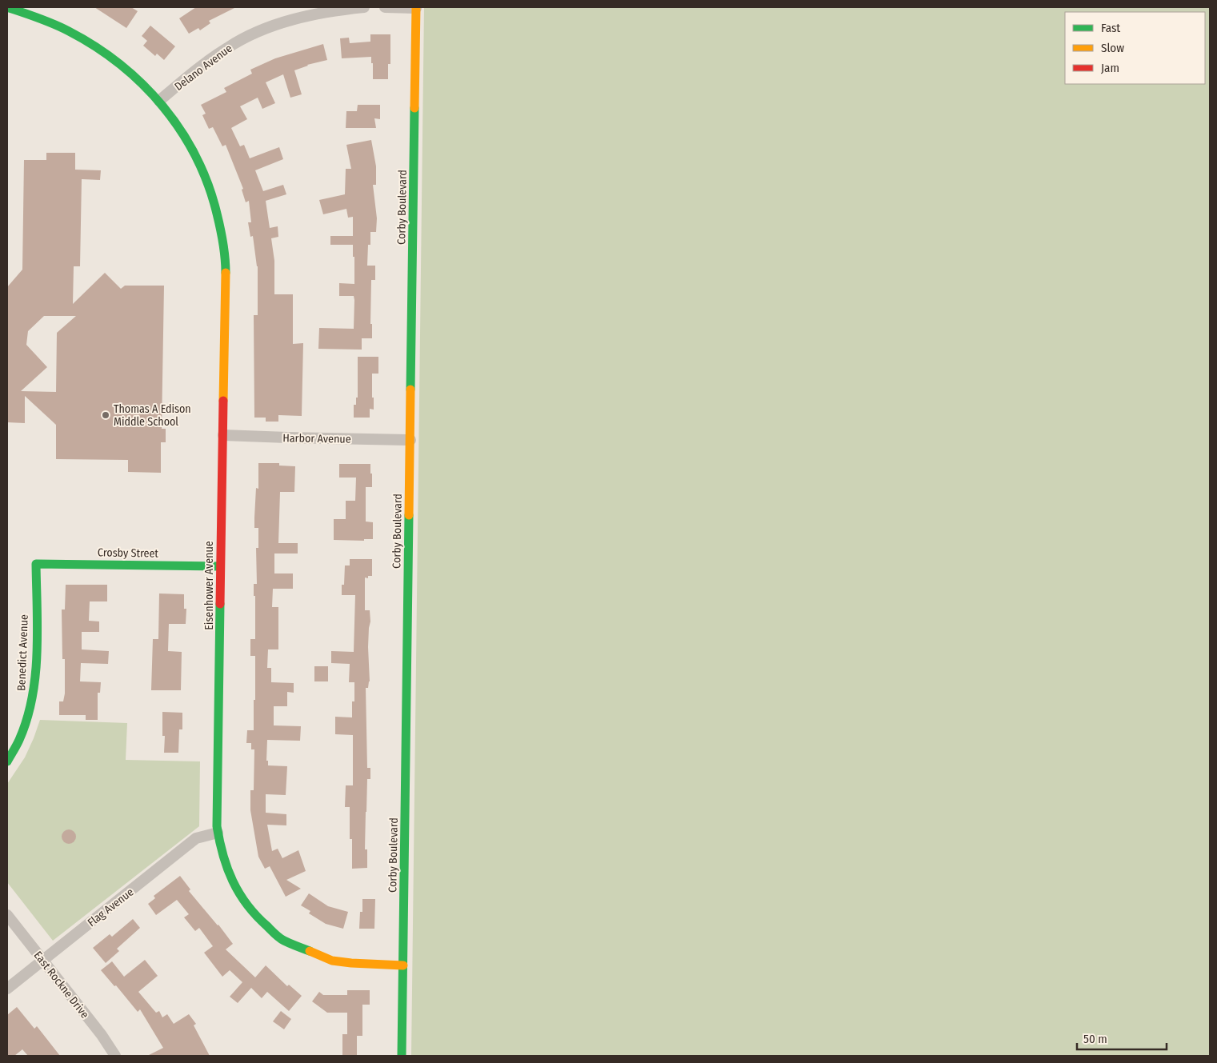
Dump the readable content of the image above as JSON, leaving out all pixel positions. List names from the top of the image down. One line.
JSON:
{"streets":{"street":["Delano Avenue","Corby Boulevard","Harbor Avenue","Crosby Street","Eisenhower Avenue","Benedict Avenue","Flag Avenue","East Rockne Drive"]},"crossings":[["Delano Avenue","Eisenhower Avenue"],["Corby Boulevard","Harbor Avenue"],["Corby Boulevard","Eisenhower Avenue"],["Harbor Avenue","Eisenhower Avenue"],["Crosby Street","Eisenhower Avenue"],["Crosby Street","Benedict Avenue"],["Eisenhower Avenue","Flag Avenue"],["Flag Avenue","East Rockne Drive"]],"places":["Thomas A Edison Middle School"],"legend":["Fast","Slow","Jam"],"scale_bar":"50 m"}
